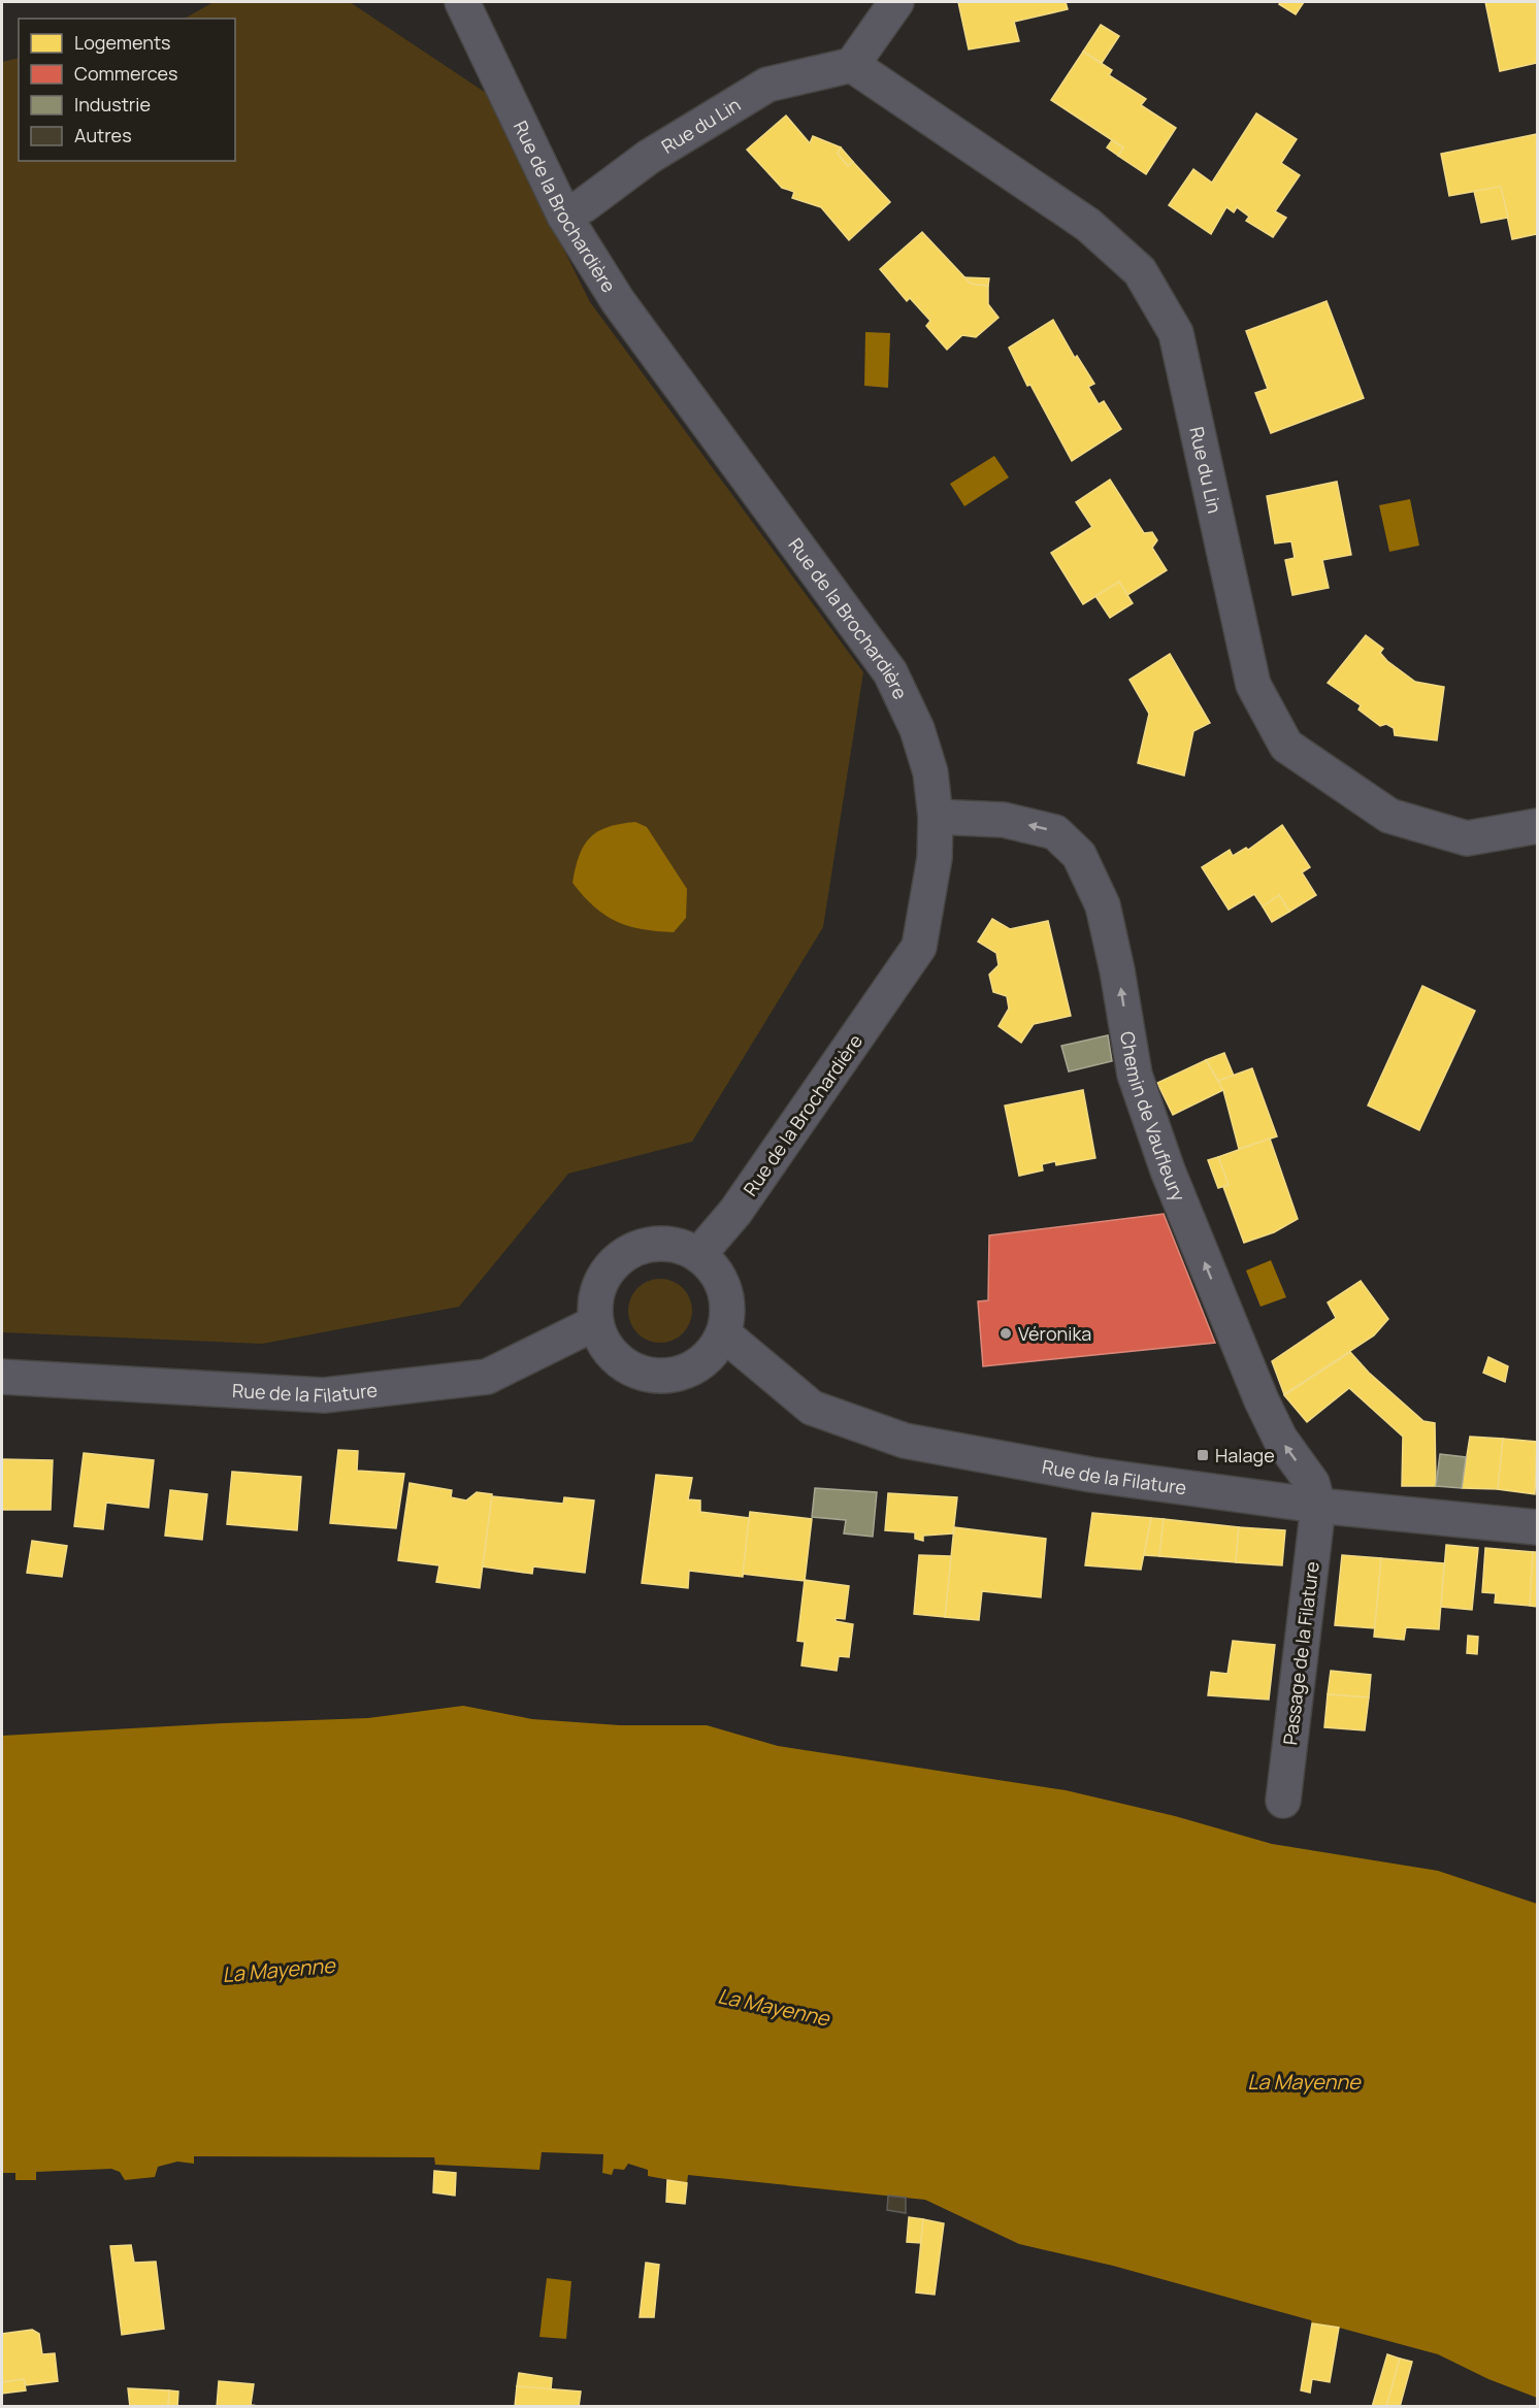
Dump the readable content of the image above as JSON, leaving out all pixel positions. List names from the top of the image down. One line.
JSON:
{"streets":{"street":["Rue du Lin","Rue de la Brochardière","Chemin de Vaufleury","Rue de la Filature","Passage de la Filature"]},"crossings":[["Rue du Lin","Rue de la Brochardière"],["Rue de la Brochardière","Chemin de Vaufleury"],["Rue de la Brochardière","Rue de la Filature"],["Chemin de Vaufleury","Rue de la Filature"],["Chemin de Vaufleury","Passage de la Filature"],["Rue de la Filature","Passage de la Filature"]],"one_way":["Chemin de Vaufleury"],"water":["La Mayenne"],"places":{"other":["Véronika"],"transit":["Halage"]},"legend":["Logements","Commerces","Industrie","Autres"]}
